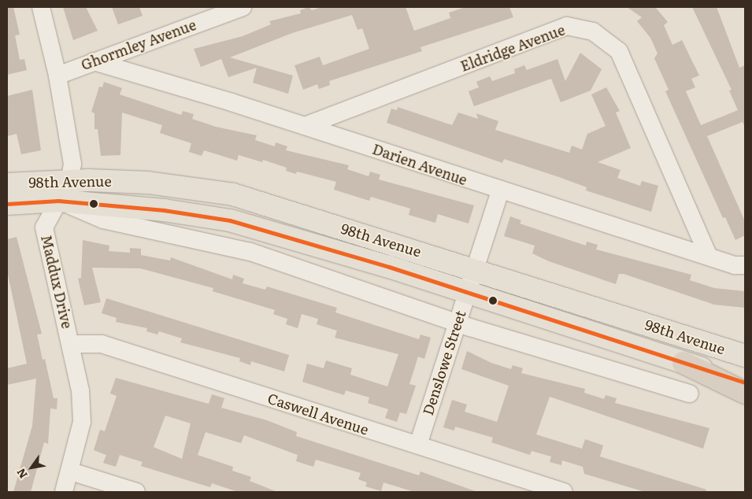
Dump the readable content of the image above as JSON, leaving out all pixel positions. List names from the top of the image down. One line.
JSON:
{"streets":{"main road":["98th Avenue"],"street":["Ghormley Avenue","Eldridge Avenue","Darien Avenue","Maddux Drive","Denslowe Street","Caswell Avenue"]},"crossings":[["Ghormley Avenue","Darien Avenue"],["Ghormley Avenue","Maddux Drive"],["Eldridge Avenue","Darien Avenue"],["Darien Avenue","Denslowe Street"],["98th Avenue","Maddux Drive"],["98th Avenue","Denslowe Street"],["Maddux Drive","Caswell Avenue"],["Denslowe Street","Caswell Avenue"]],"north":"bottom left"}
